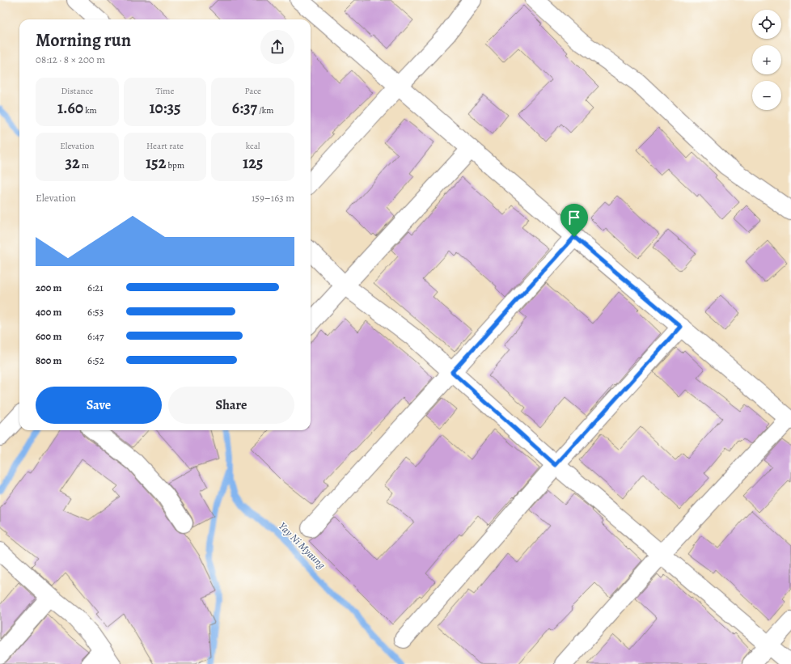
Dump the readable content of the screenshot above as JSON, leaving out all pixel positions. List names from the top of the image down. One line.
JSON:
{"water":["Yay Ni Myaung"],"page":{"map_buttons":["+","−"],"heading":["Morning run","08:12 · 8 × 200 m"],"stats":[["Distance","1.60 km"],["Time","10:35"],["Pace","6:37 /km"],["Elevation","32 m"],["Heart rate","152 bpm"],["kcal","125"]],"chart":["Elevation","159–163 m"],"list":[{"name":"200 m","note":"6:21"},{"name":"400 m","note":"6:53"},{"name":"600 m","note":"6:47"},{"name":"800 m","note":"6:52"}],"buttons":["Save","Share"]}}
